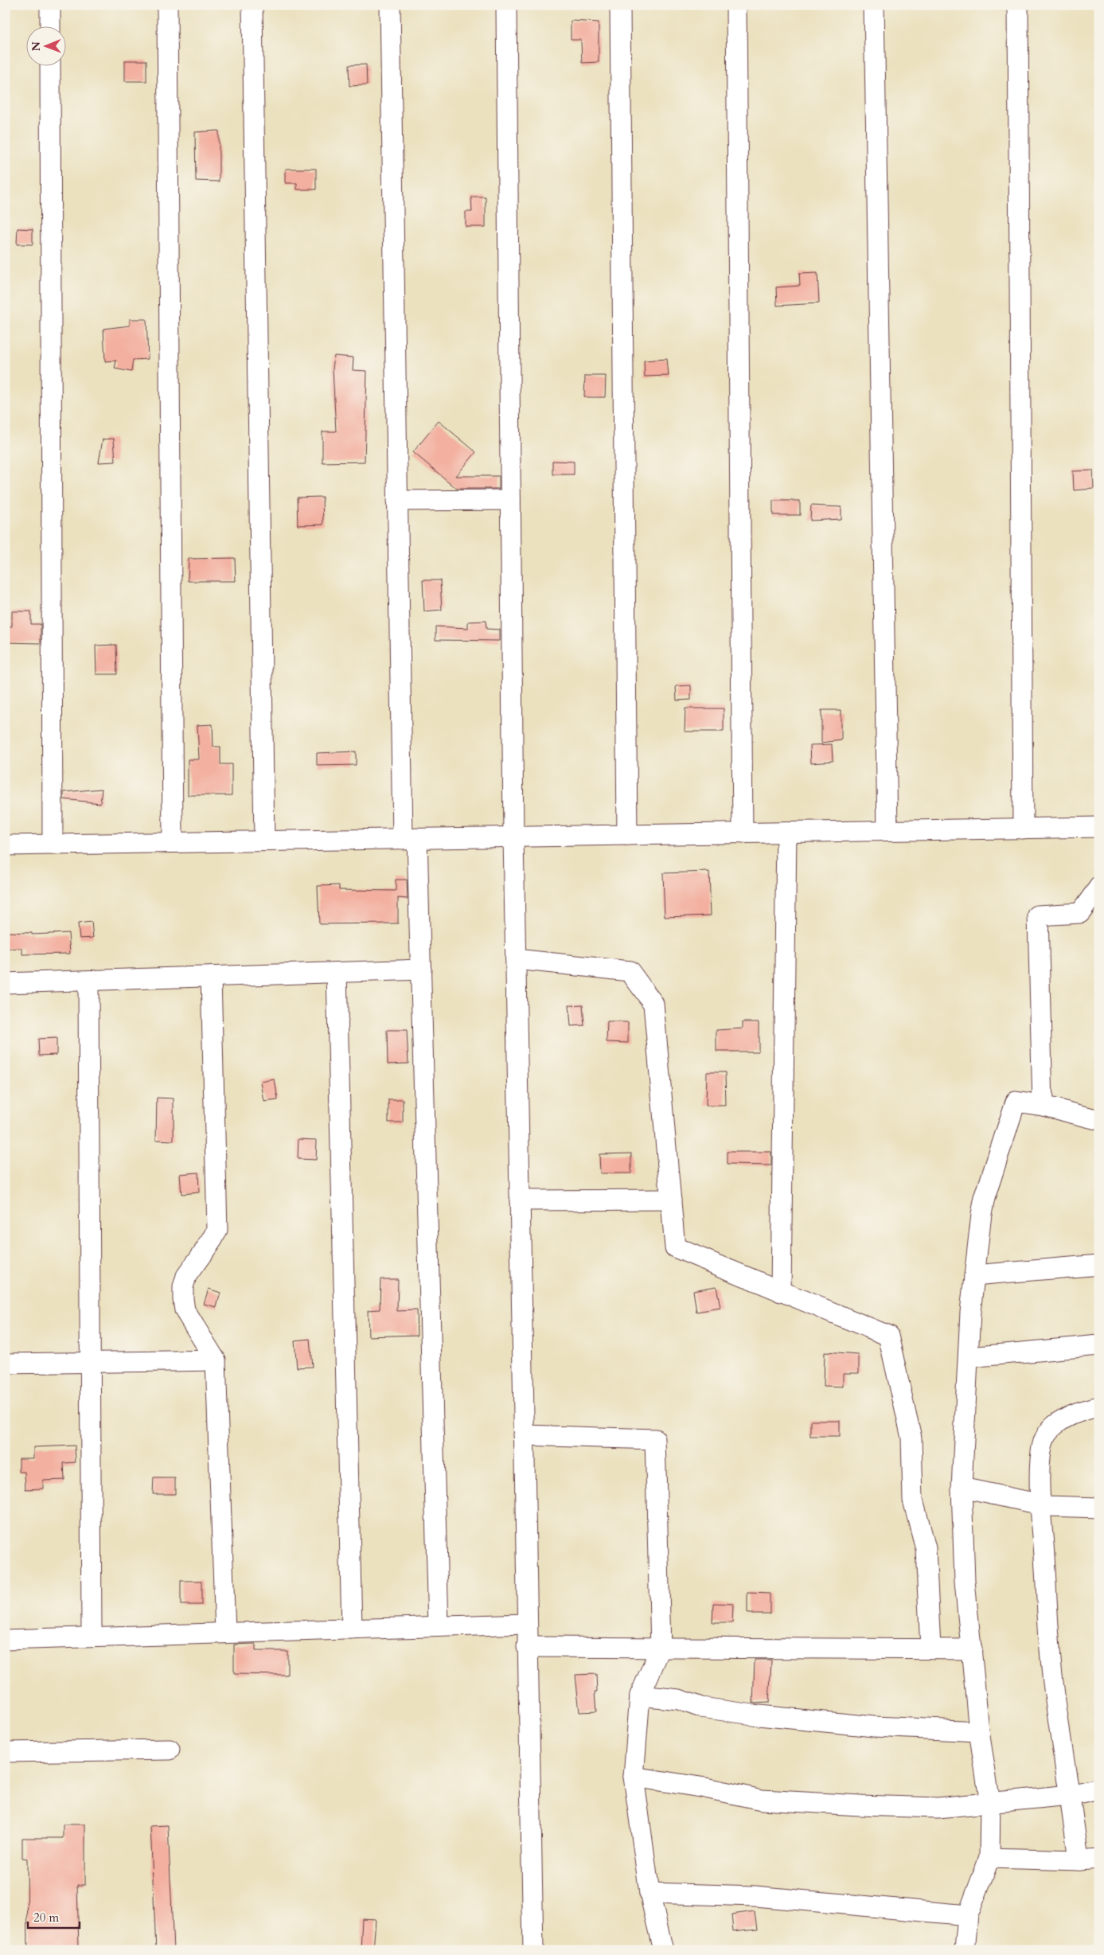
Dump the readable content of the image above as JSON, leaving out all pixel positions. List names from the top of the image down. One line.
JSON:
{"scale_bar":"20 m","north":"left"}
